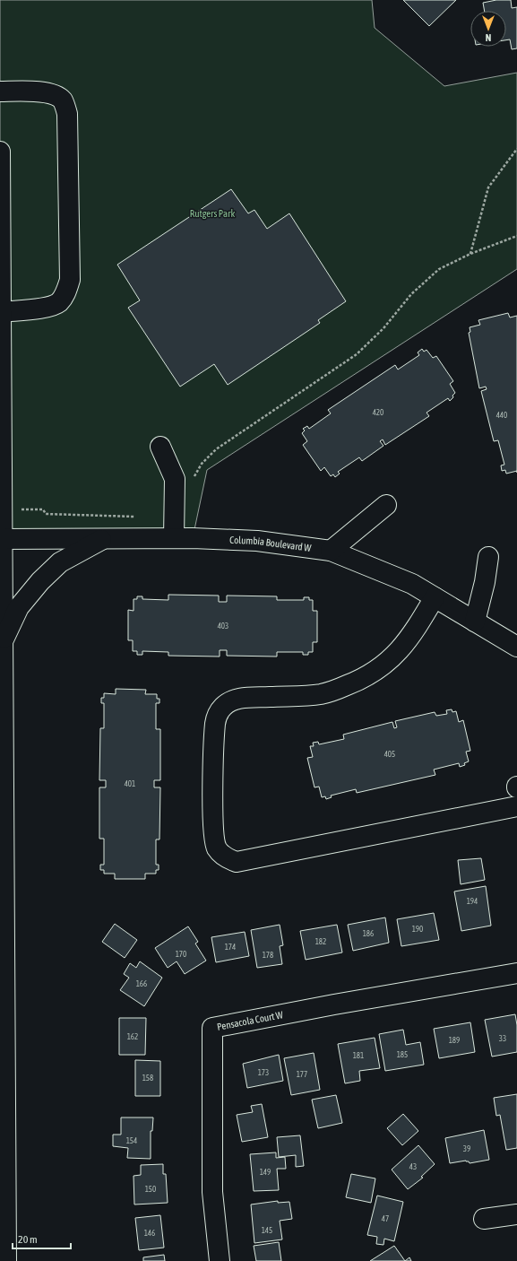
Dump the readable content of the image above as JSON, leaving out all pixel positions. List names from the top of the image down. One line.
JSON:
{"streets":{"street":["Columbia Boulevard W","Pensacola Court W"]},"parks":["Rutgers Park"],"house_numbers":["420","440","403","405","401","194","190","186","182","174","170","178","166","162","33","189","185","181","173","177","158","154","39","43","149","150","47","145","146"],"scale_bar":"20 m","north":"bottom"}
